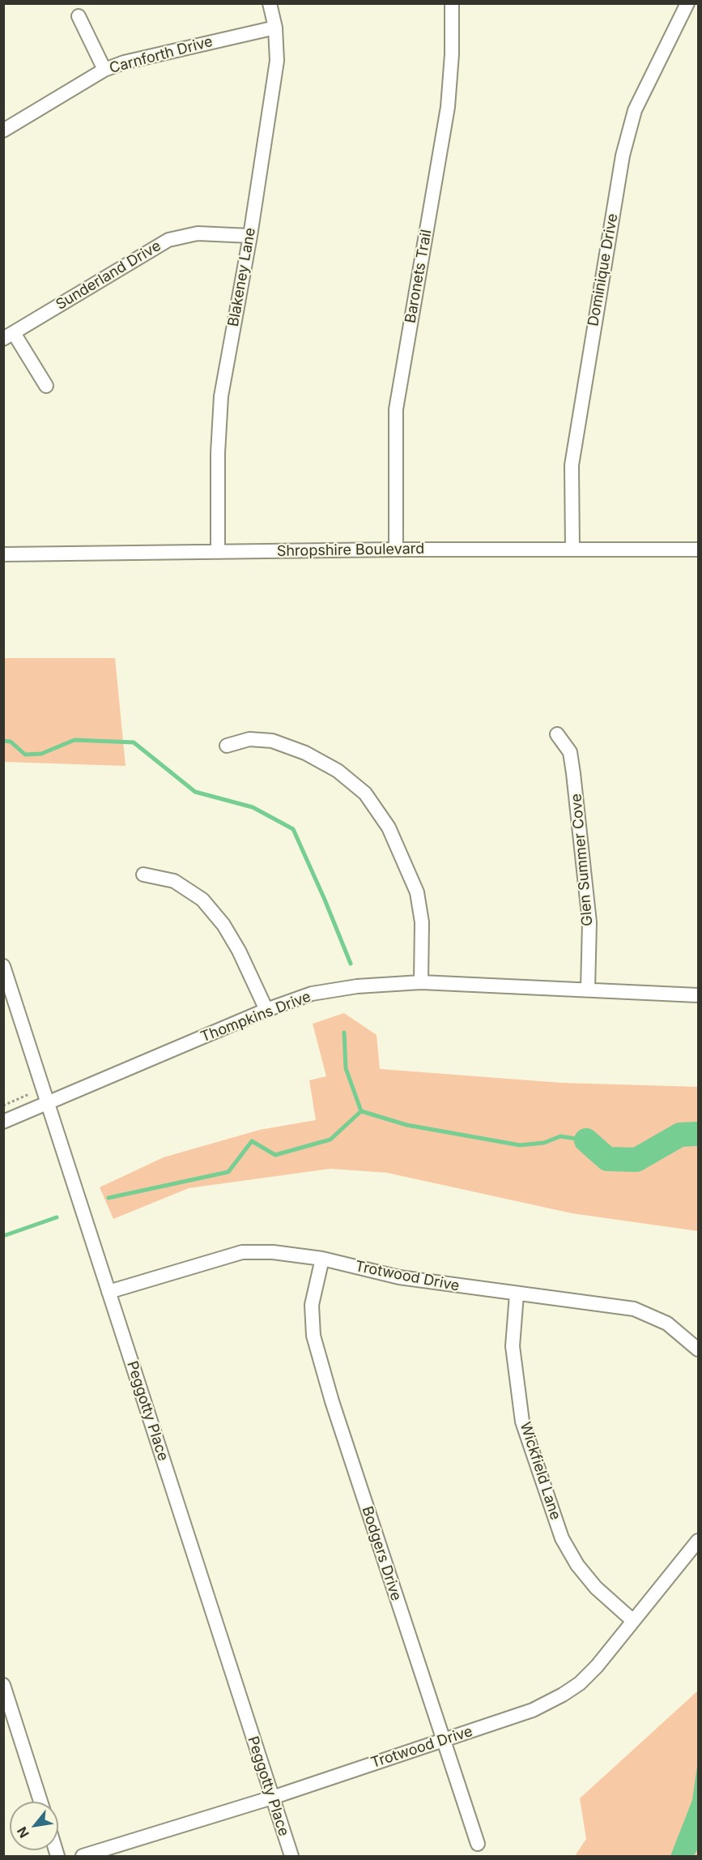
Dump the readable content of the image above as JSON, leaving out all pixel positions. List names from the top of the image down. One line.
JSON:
{"streets":{"street":["Carnforth Drive","Dominique Drive","Sunderland Drive","Baronets Trail","Blakeney Lane","Shropshire Boulevard","Glen Summer Cove","Thompkins Drive","Trotwood Drive","Peggotty Place","Wickfield Lane","Bodgers Drive"]},"crossings":[["Carnforth Drive","Blakeney Lane"],["Dominique Drive","Shropshire Boulevard"],["Sunderland Drive","Blakeney Lane"],["Baronets Trail","Shropshire Boulevard"],["Blakeney Lane","Shropshire Boulevard"],["Glen Summer Cove","Thompkins Drive"],["Thompkins Drive","Peggotty Place"],["Trotwood Drive","Peggotty Place"],["Trotwood Drive","Wickfield Lane"],["Trotwood Drive","Bodgers Drive"]],"north":"bottom left"}
